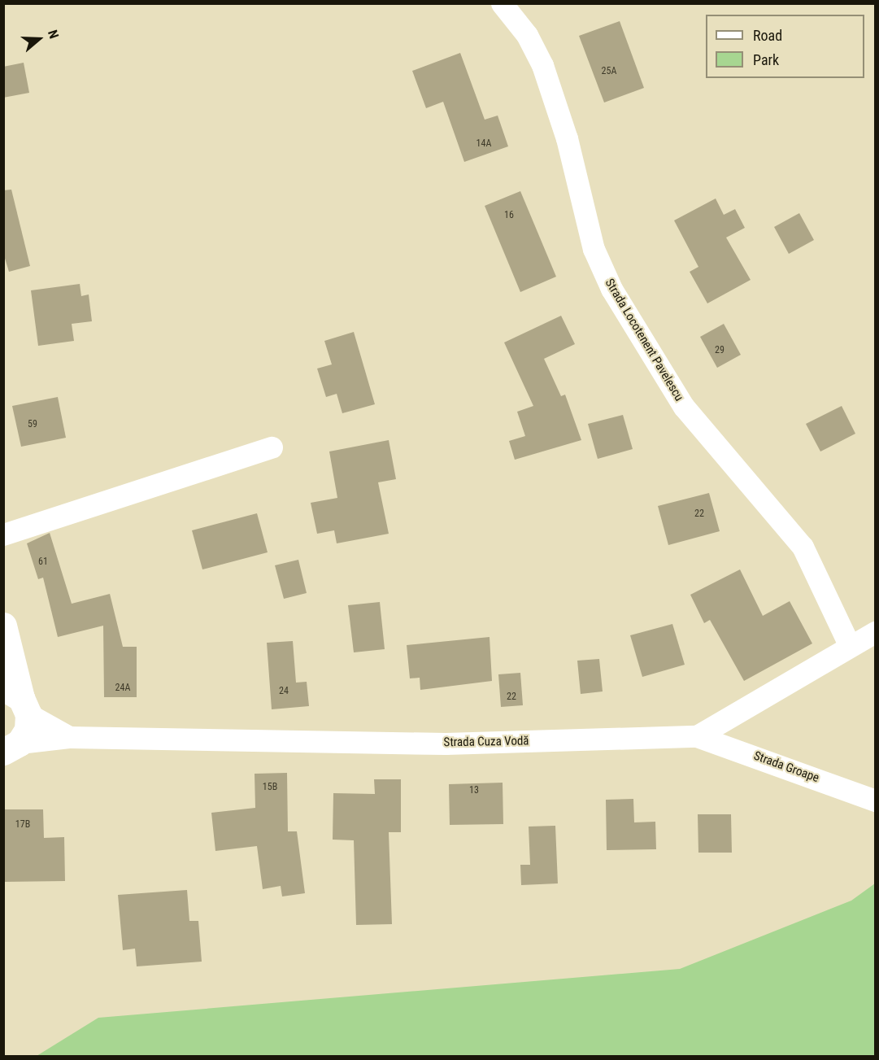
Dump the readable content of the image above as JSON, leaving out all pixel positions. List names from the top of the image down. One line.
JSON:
{"streets":{"street":["Strada Locotenent Pavelescu","Strada Cuza Vodă","Strada Groape"]},"crossings":[["Strada Locotenent Pavelescu","Strada Cuza Vodă"],["Strada Cuza Vodă","Strada Groape"]],"house_numbers":["25A","14A","16","29","59","22","61","24A","24","22","15B","13","17B"],"legend":["Road","Park"],"north":"right"}
